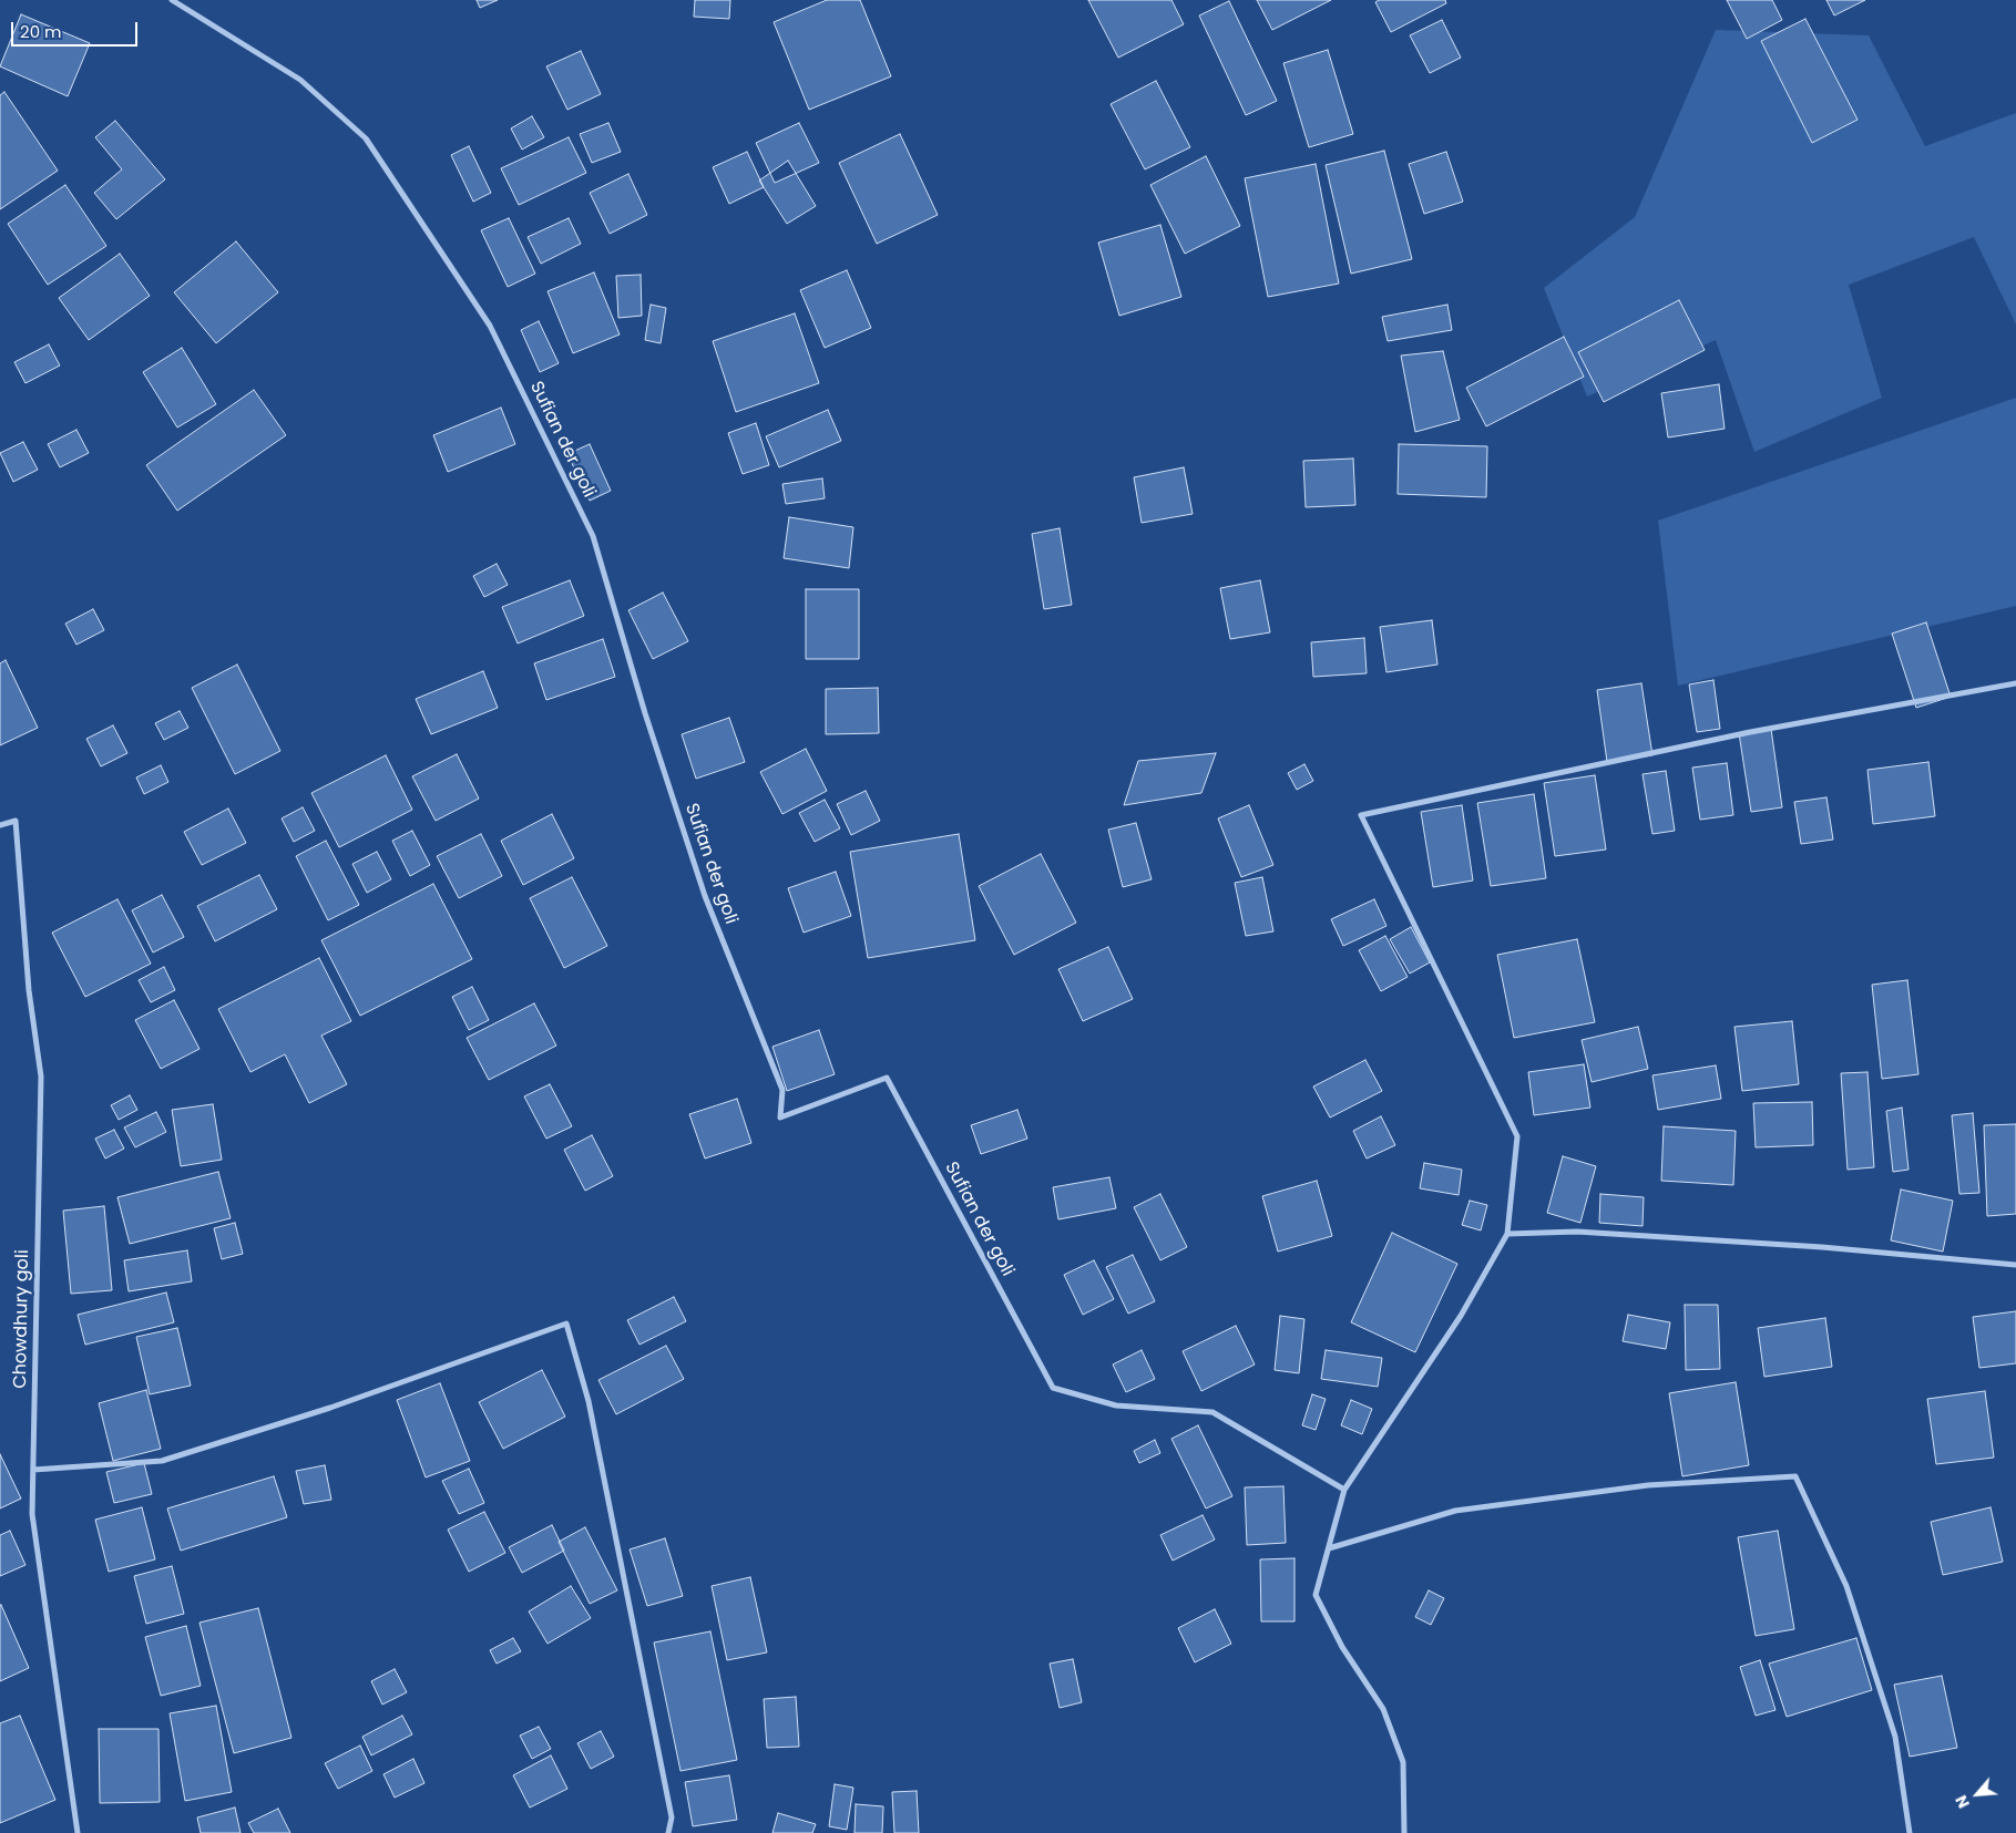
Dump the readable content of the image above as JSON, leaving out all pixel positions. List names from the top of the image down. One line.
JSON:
{"streets":{"street":["Sufian der goli","Chowdhury goli"]},"scale_bar":"20 m","north":"bottom left"}
